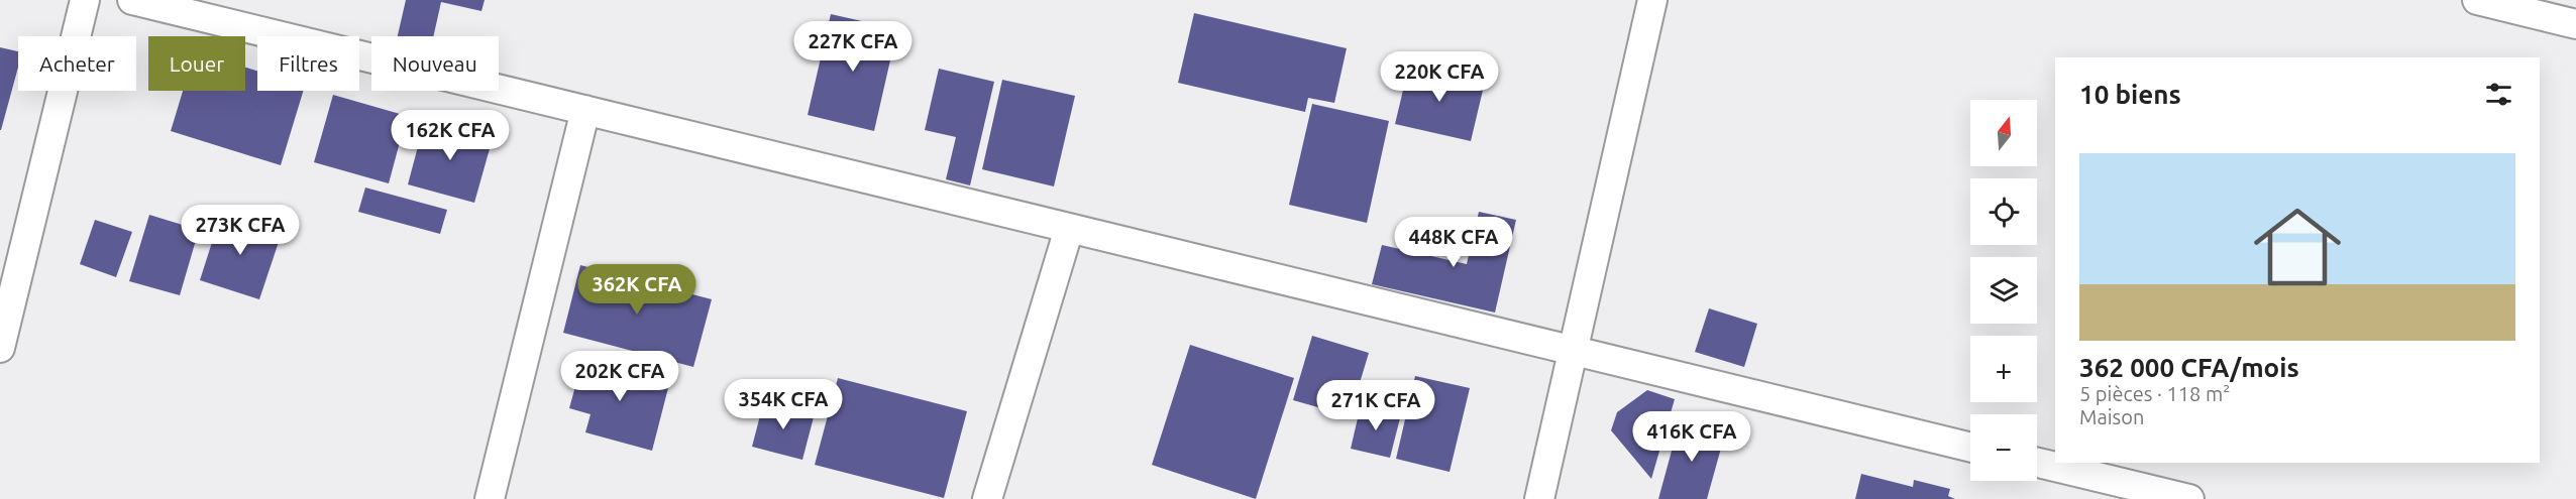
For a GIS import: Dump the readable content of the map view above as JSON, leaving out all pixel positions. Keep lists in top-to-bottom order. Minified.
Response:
{"north":"top","page":{"price":["227K CFA","220K CFA","162K CFA","273K CFA","448K CFA","362K CFA","202K CFA","354K CFA","271K CFA","416K CFA"],"chip":["Acheter","Louer","Filtres","Nouveau"],"heading":"10 biens","map_buttons":["+","−"],"list":[{"name":"362 000 CFA/mois","note":"5 pièces · 118 m² · Maison"}]}}
